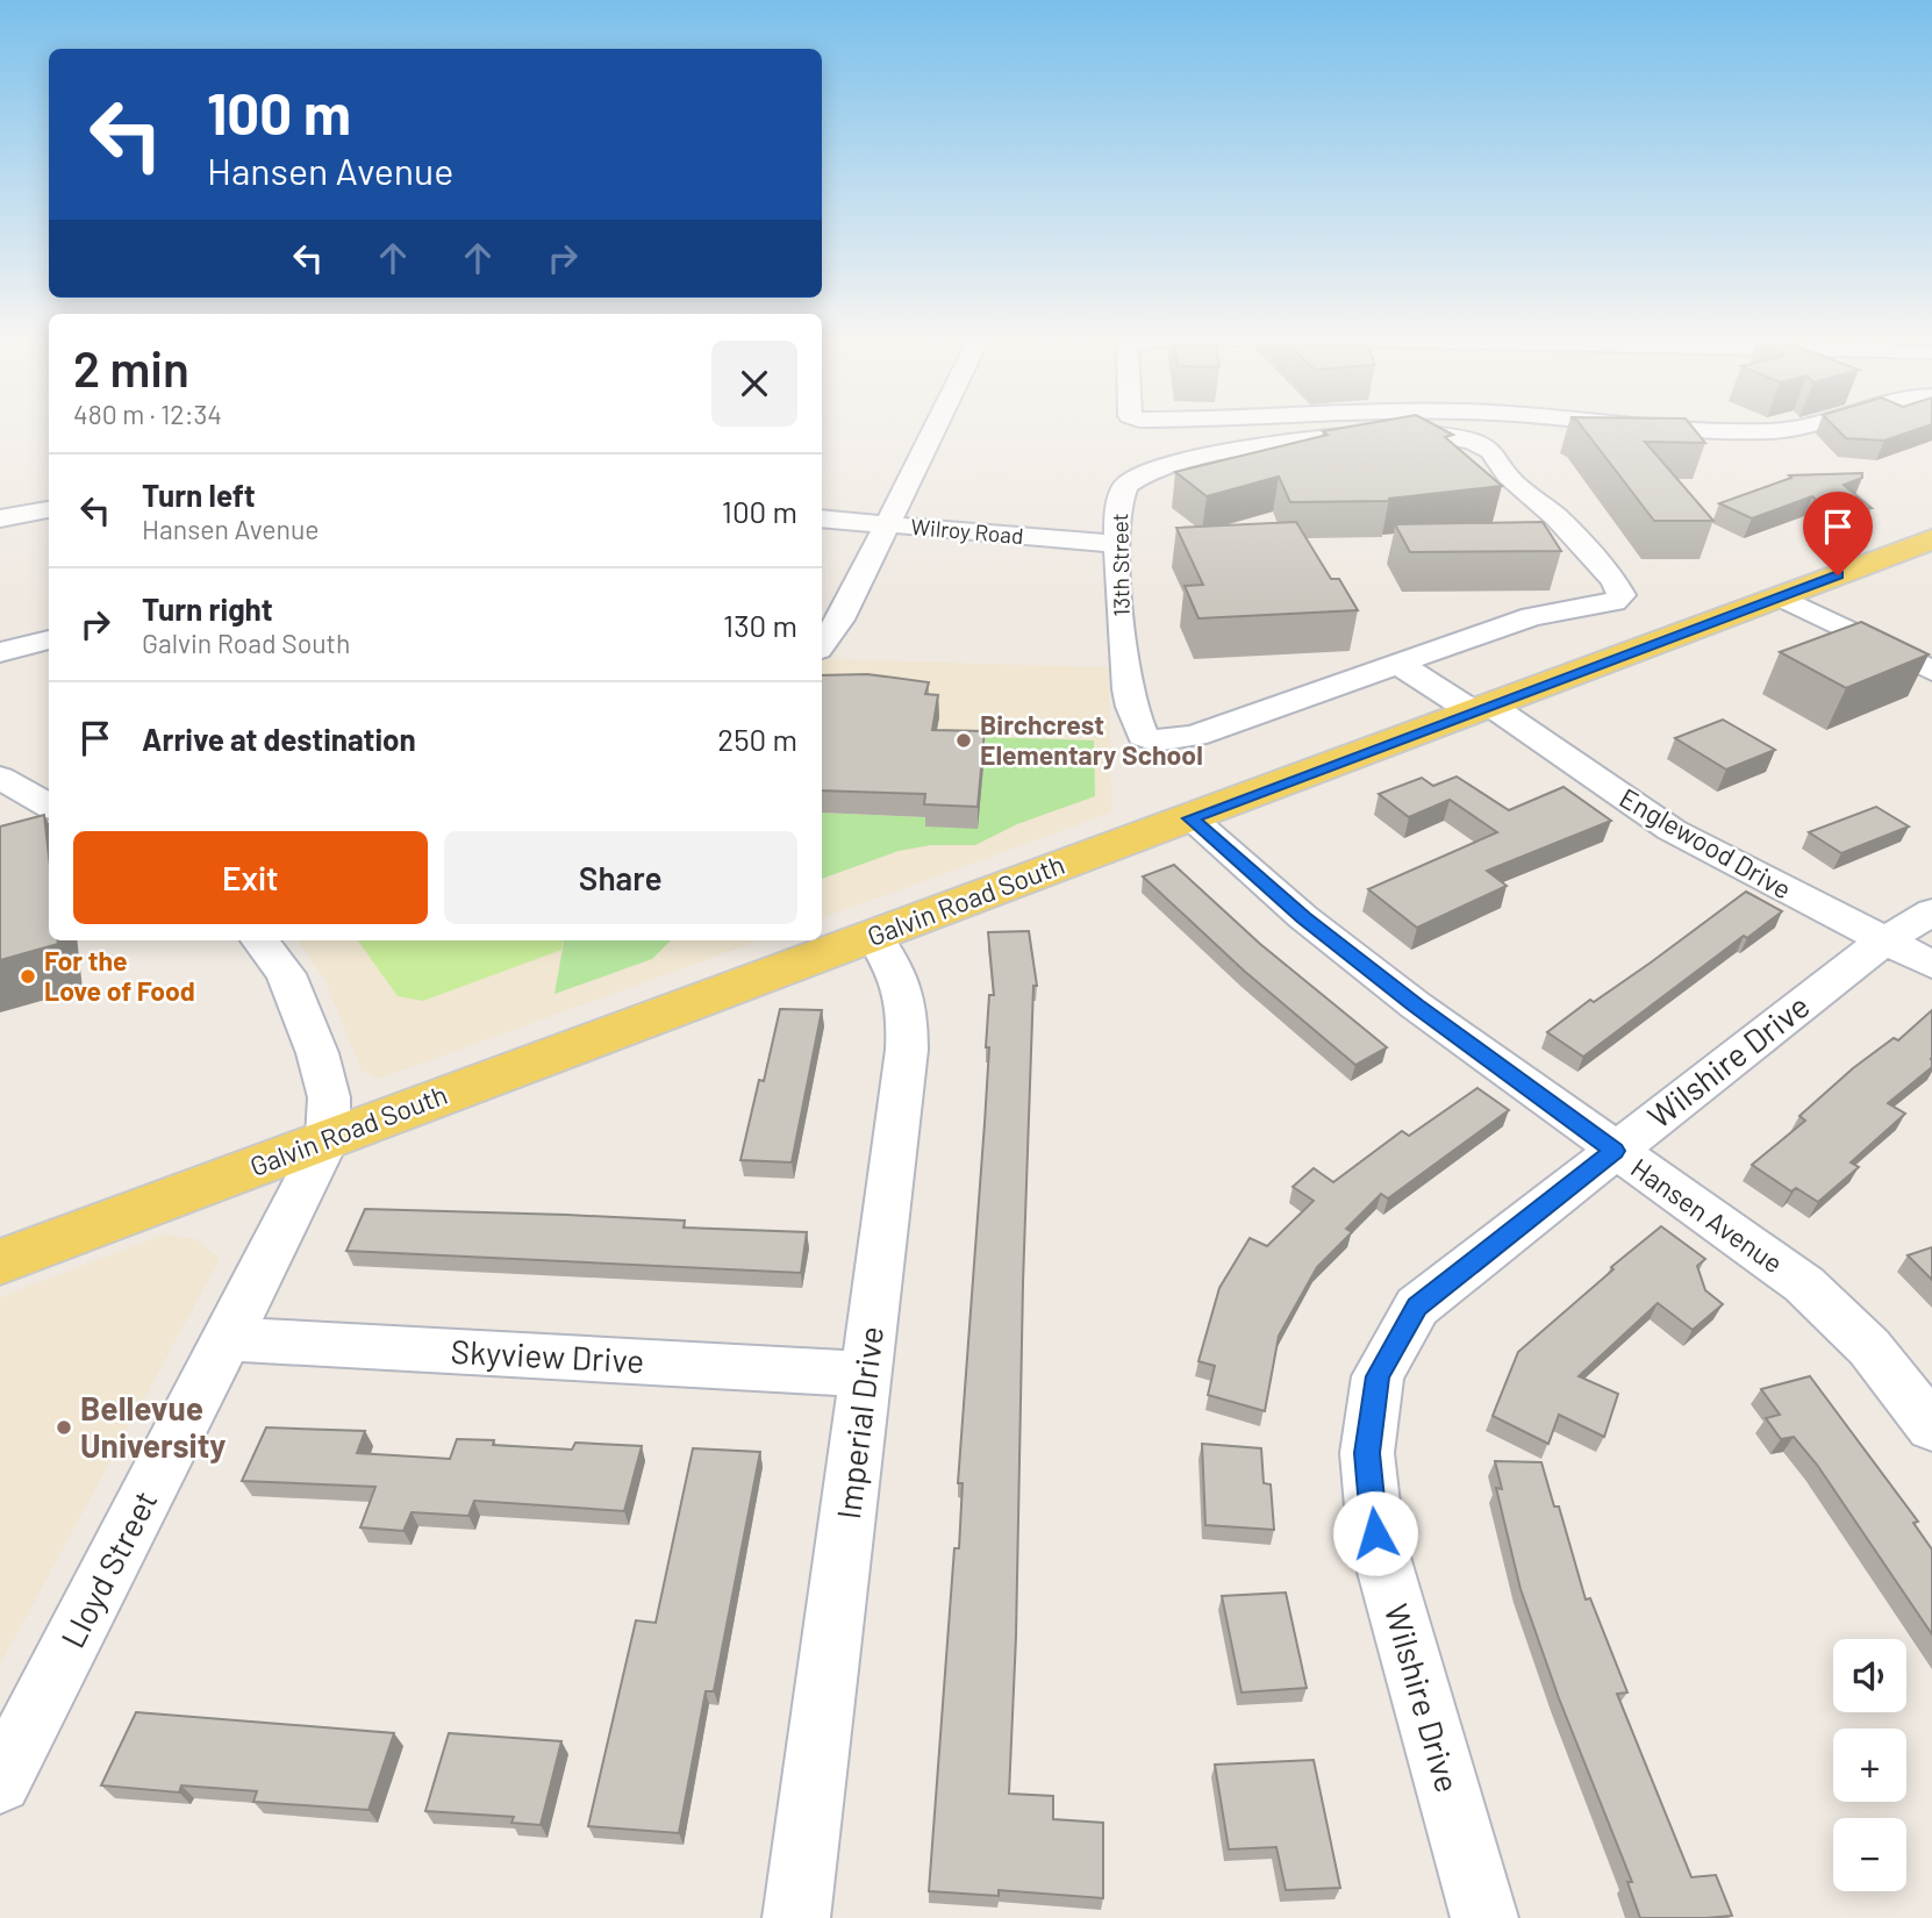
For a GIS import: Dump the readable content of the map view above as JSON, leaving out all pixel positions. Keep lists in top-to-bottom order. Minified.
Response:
{"streets":{"main road":["Galvin Road South"],"street":["Wilroy Road","13th Street","Englewood Drive","Wilshire Drive","Hansen Avenue","Skyview Drive","Imperial Drive","Lloyd Street"]},"crossings":[["Wilroy Road","13th Street"],["13th Street","Englewood Drive"],["Englewood Drive","Galvin Road South"],["Englewood Drive","Wilshire Drive"],["Galvin Road South","Hansen Avenue"],["Galvin Road South","Imperial Drive"],["Galvin Road South","Lloyd Street"],["Wilshire Drive","Hansen Avenue"],["Skyview Drive","Imperial Drive"],["Skyview Drive","Lloyd Street"]],"places":["Birchcrest Elementary School","For the Love of Food","Bellevue University"],"page":{"turn":["100 m","Hansen Avenue"],"heading":["2 min","480 m · 12:34"],"list":[{"name":"Turn left","note":"Hansen Avenue","value":"100 m"},{"name":"Turn right","note":"Galvin Road South","value":"130 m"},{"name":"Arrive at destination","value":"250 m"}],"buttons":["Exit","Share"],"map_buttons":["+","−"]}}
